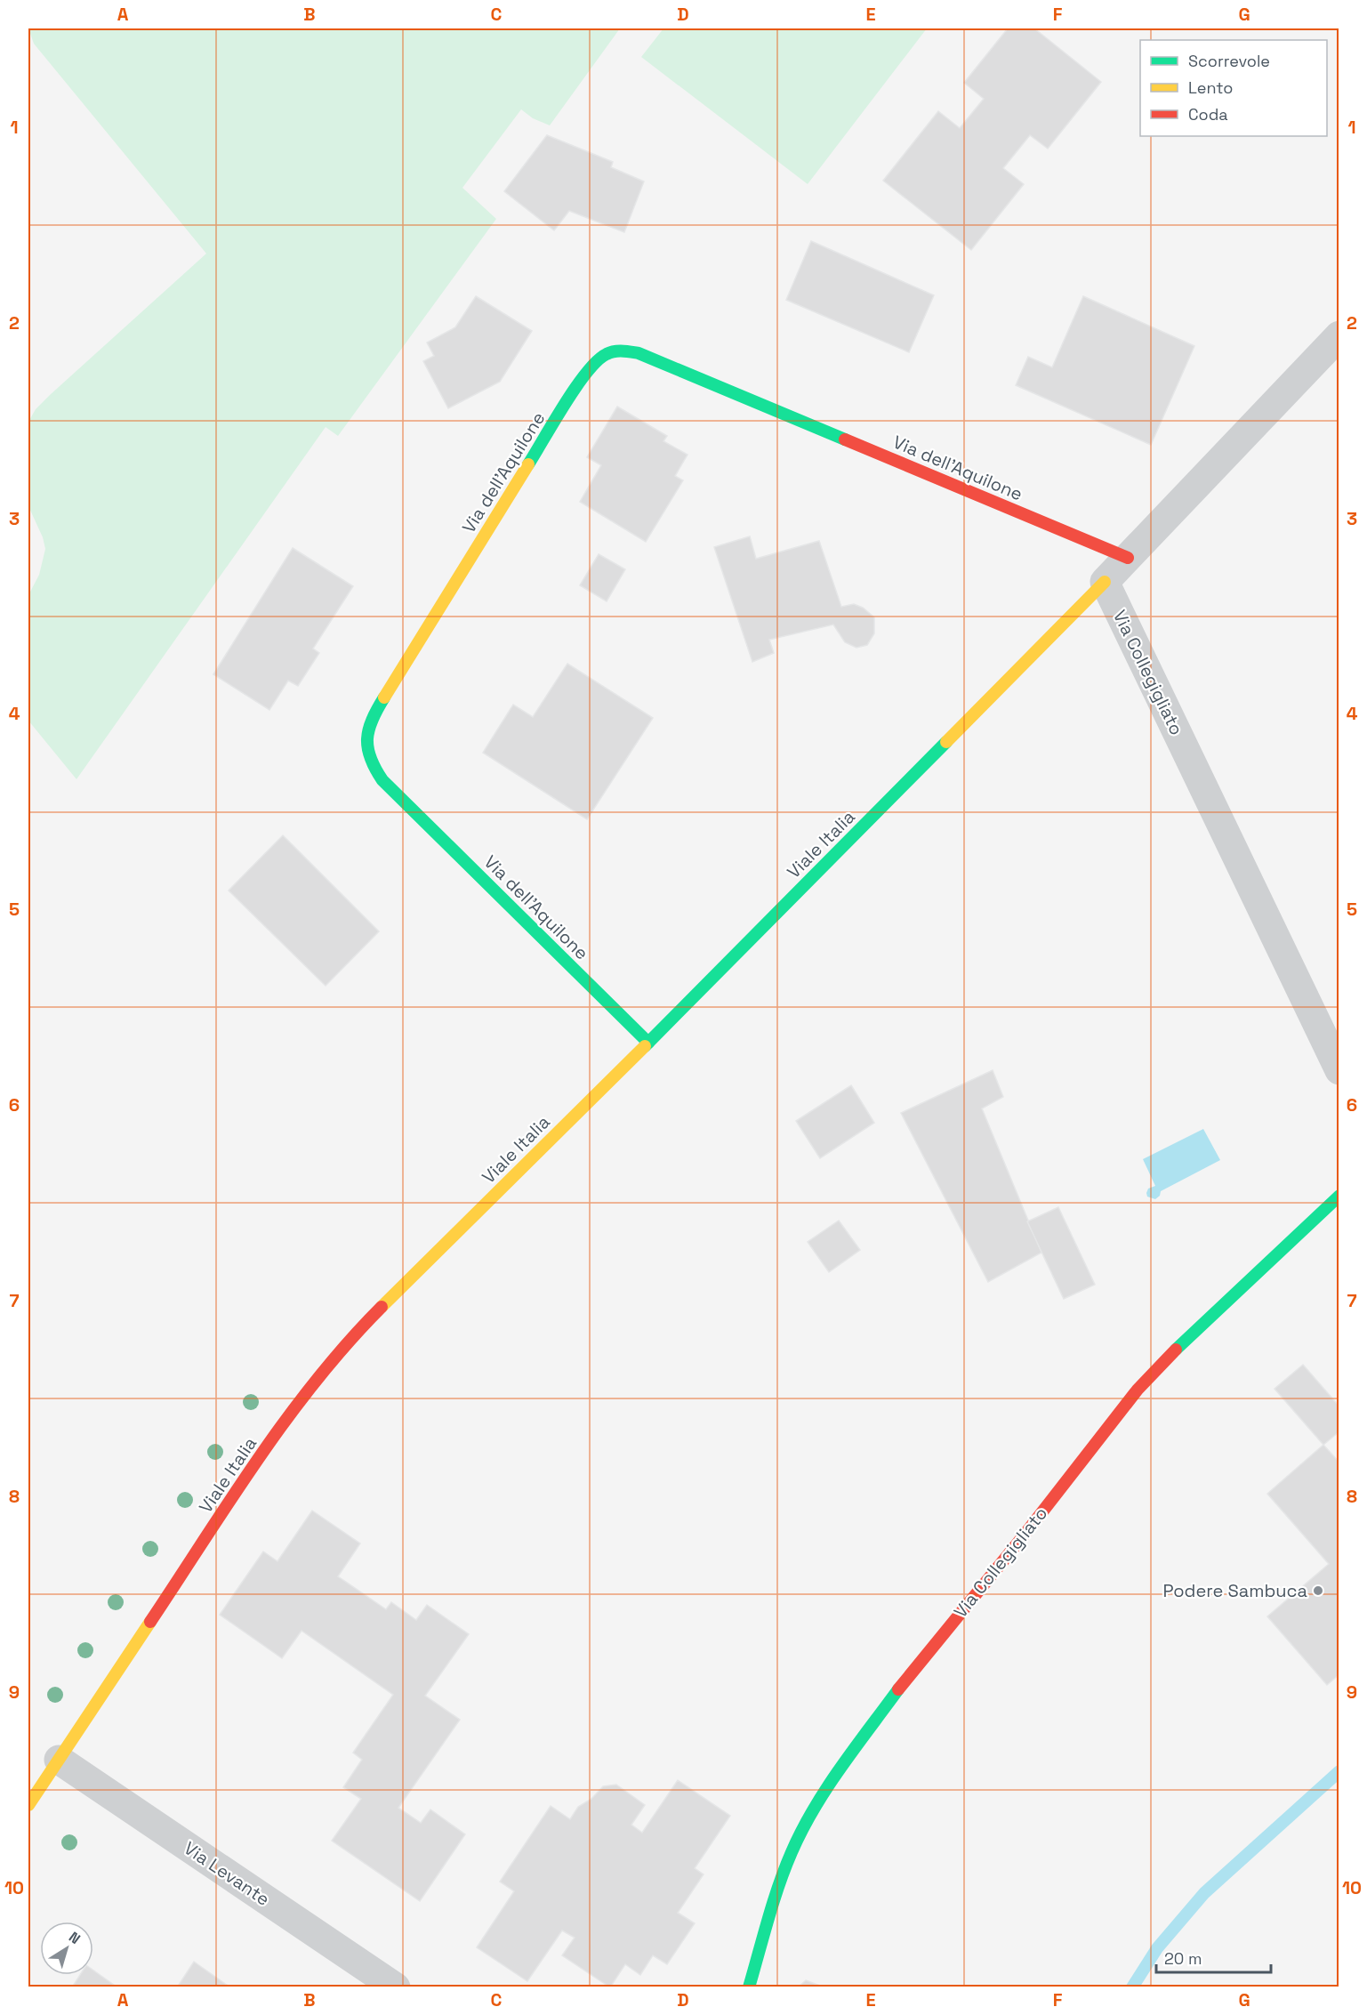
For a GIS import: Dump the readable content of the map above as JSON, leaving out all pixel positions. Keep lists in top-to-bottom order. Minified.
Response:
{"streets":{"street":["Via dell'Aquilone","Via Collegigliato","Viale Italia","Via Levante"]},"crossings":[["Via dell'Aquilone","Viale Italia"],["Via Collegigliato","Viale Italia"],["Viale Italia","Via Levante"]],"places":["Podere Sambuca"],"legend":["Scorrevole","Lento","Coda"],"scale_bar":"20 m","north":"top right","grid":{"columns":["A","B","C","D","E","F","G"],"rows":["1","2","3","4","5","6","7","8","9","10"]}}
